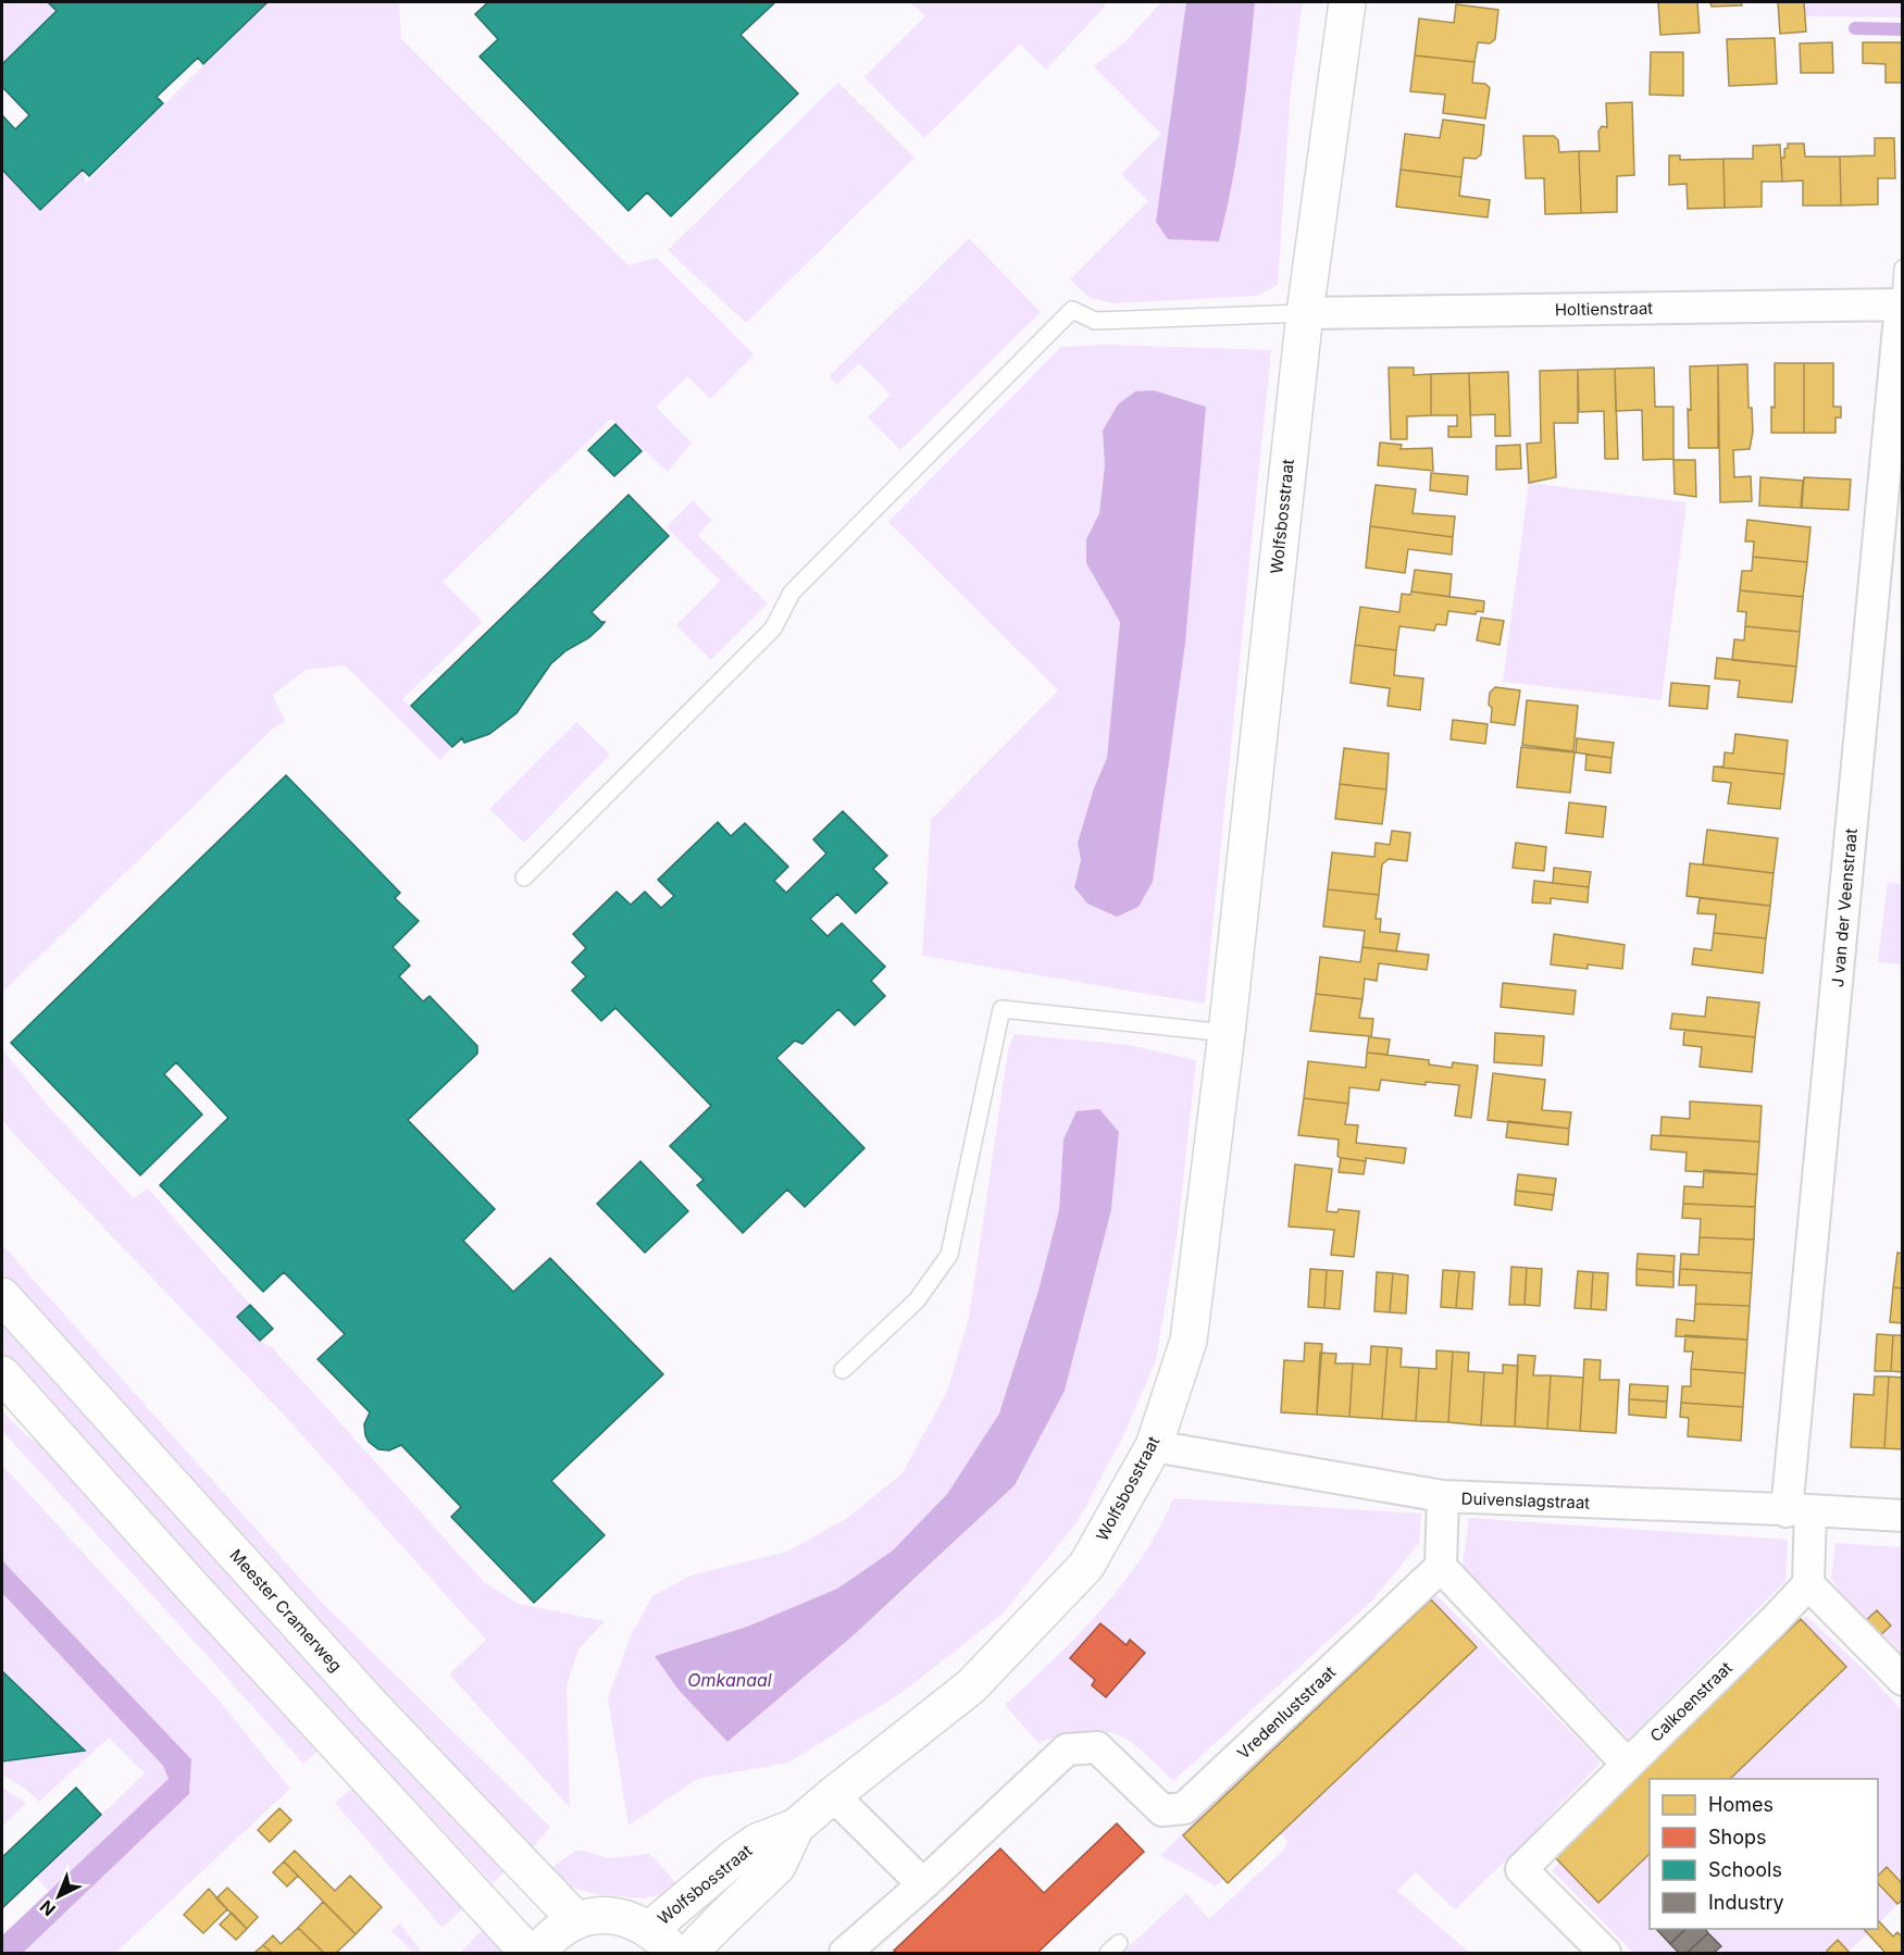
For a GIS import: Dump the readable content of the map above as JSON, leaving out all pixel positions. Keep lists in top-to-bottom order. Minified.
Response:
{"streets":{"street":["Holtienstraat","Wolfsbosstraat","J van der Veenstraat","Duivenslagstraat","Meester Cramerweg","Calkoenstraat","Vredenluststraat"]},"crossings":[["Holtienstraat","Wolfsbosstraat"],["Holtienstraat","J van der Veenstraat"],["Wolfsbosstraat","Duivenslagstraat"],["J van der Veenstraat","Duivenslagstraat"]],"water":["Omkanaal"],"legend":["Homes","Shops","Schools","Industry"],"north":"bottom left"}
